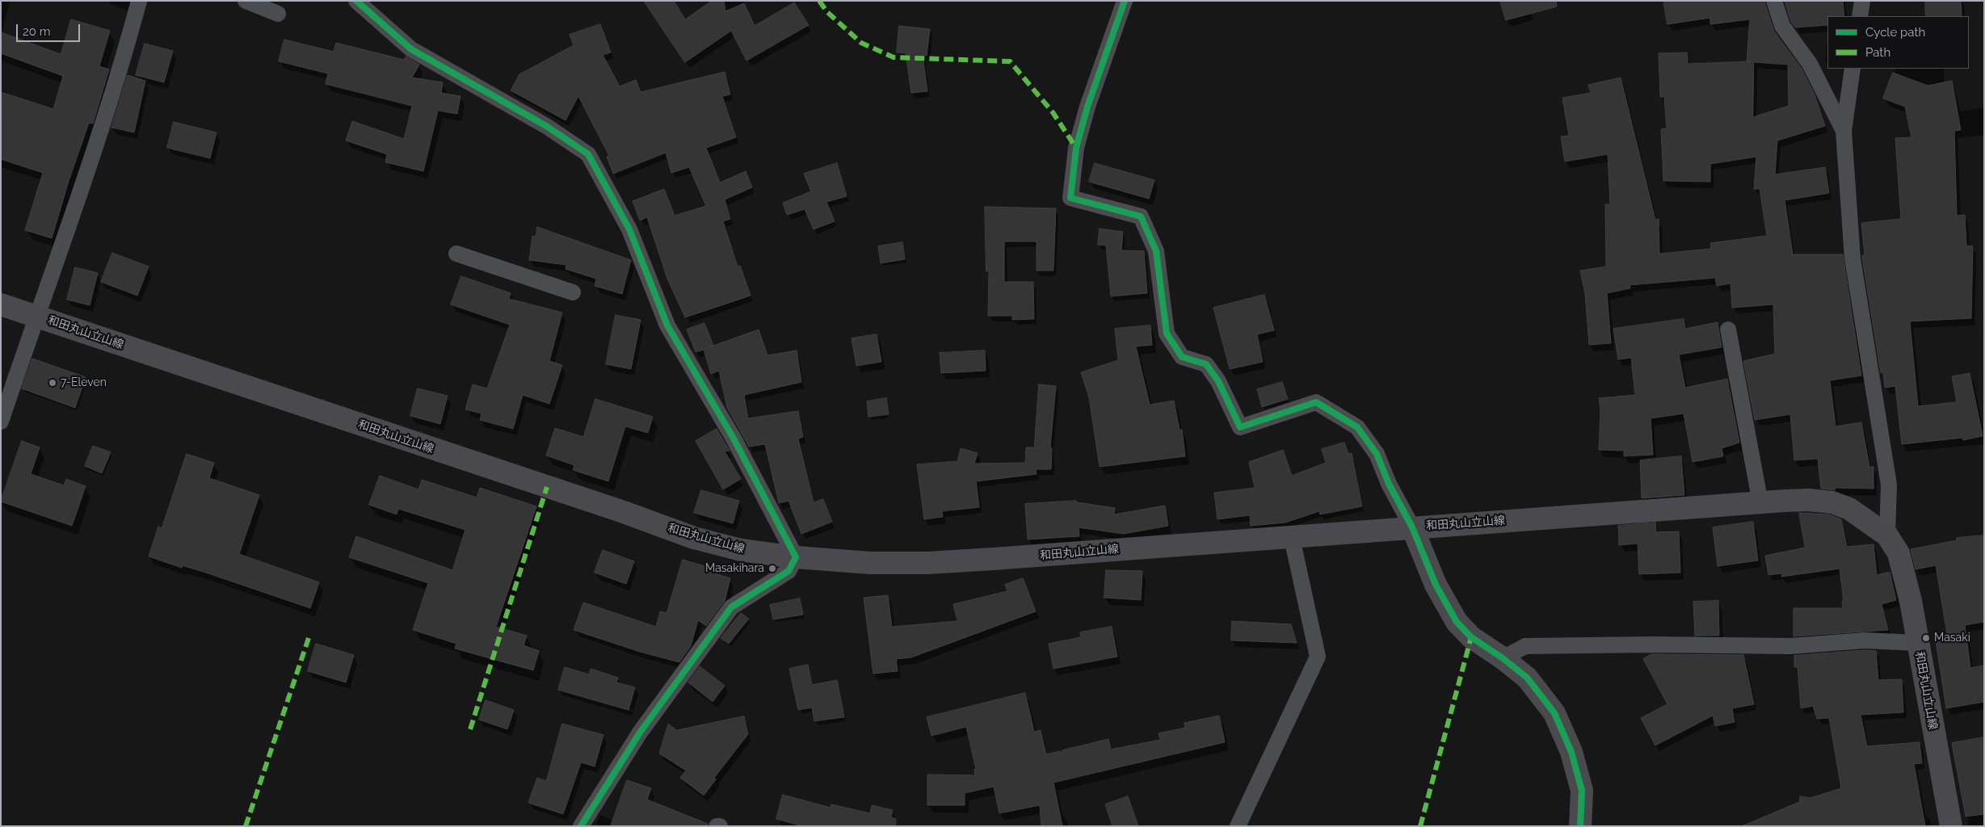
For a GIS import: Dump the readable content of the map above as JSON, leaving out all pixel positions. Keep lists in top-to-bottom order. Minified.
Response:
{"streets":{"main road":["和田丸山立山線"]},"places":["7-Eleven","Masakihara","Masaki"],"legend":["Cycle path","Path"],"scale_bar":"20 m"}
